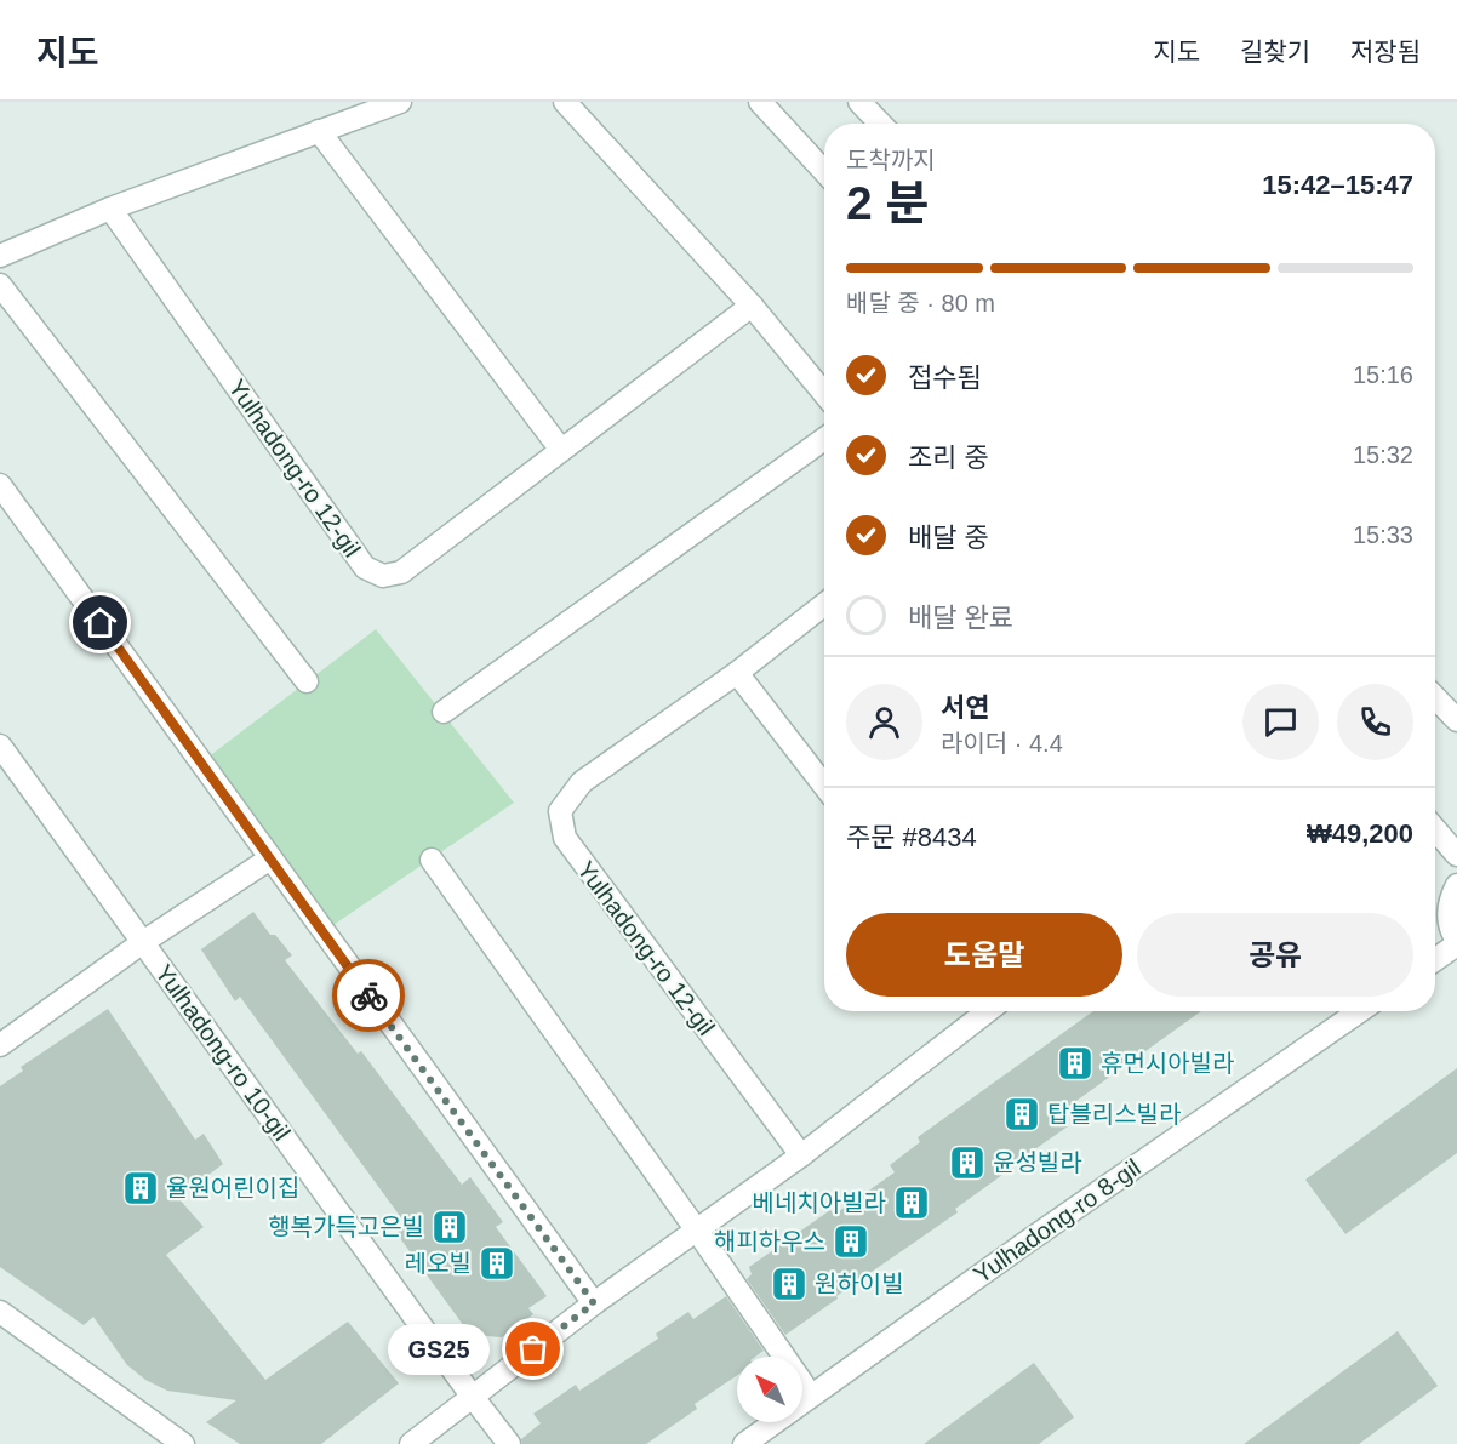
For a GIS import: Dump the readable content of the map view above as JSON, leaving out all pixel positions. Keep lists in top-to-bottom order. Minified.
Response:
{"streets":{"street":["Yulhadong-ro 12-gil","Yulhadong-ro 10-gil","Yulhadong-ro 8-gil"]},"places":{"building":["휴먼시아빌라","탑블리스빌라","윤성빌라","율원어린이집","베네치아빌라","행복가득고은빌","해피하우스","레오빌","원하이빌"],"other":["GS25"]},"north":"top left","page":{"header":"지도","nav":["지도","길찾기","저장됨"],"heading":["2 분","도착까지","15:42–15:47"],"panel":["서연","라이더 · 4.4","주문 #8434","₩49,200"],"bar":"배달 중 · 80 m","list":[["접수됨","15:16"],["조리 중","15:32"],["배달 중","15:33"],"배달 완료"],"buttons":["도움말","공유"],"bubble":"GS25"}}
